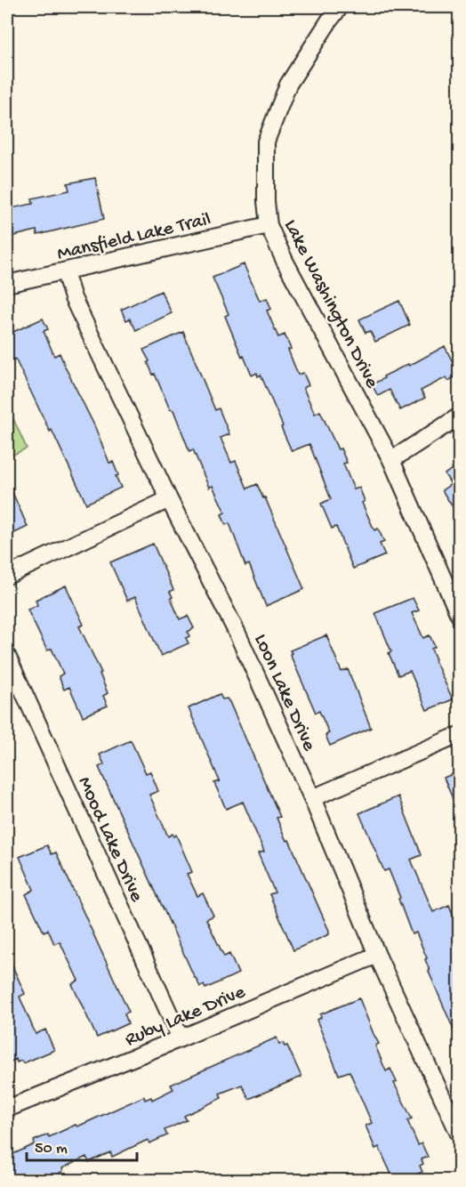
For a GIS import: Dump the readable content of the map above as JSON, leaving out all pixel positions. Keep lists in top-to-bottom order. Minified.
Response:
{"streets":{"street":["Mansfield Lake Trail","Lake Washington Drive","Loon Lake Drive","Mood Lake Drive","Ruby Lake Drive"]},"crossings":[["Mansfield Lake Trail","Lake Washington Drive"],["Mansfield Lake Trail","Loon Lake Drive"],["Loon Lake Drive","Ruby Lake Drive"],["Mood Lake Drive","Ruby Lake Drive"]],"scale_bar":"50 m"}
